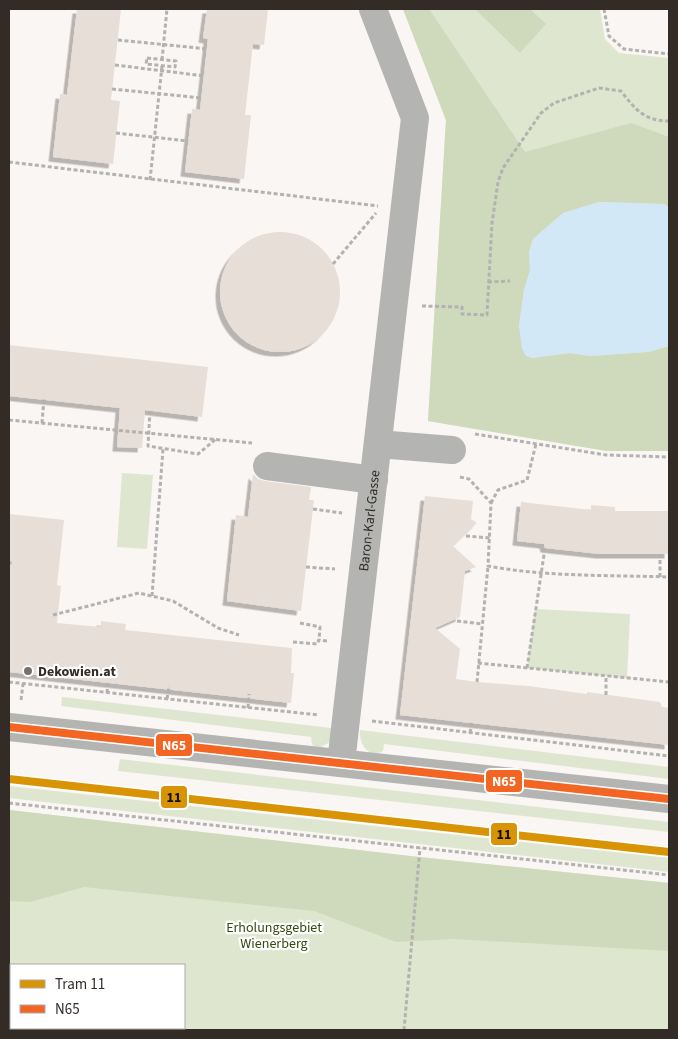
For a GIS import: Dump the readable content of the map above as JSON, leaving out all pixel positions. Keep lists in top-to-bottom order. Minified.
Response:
{"streets":{"street":["Baron-Karl-Gasse"]},"parks":["Erholungsgebiet Wienerberg"],"places":["Dekowien.at"],"lines":["transit line N65","tram line 11"],"legend":["Tram 11","N65"]}
